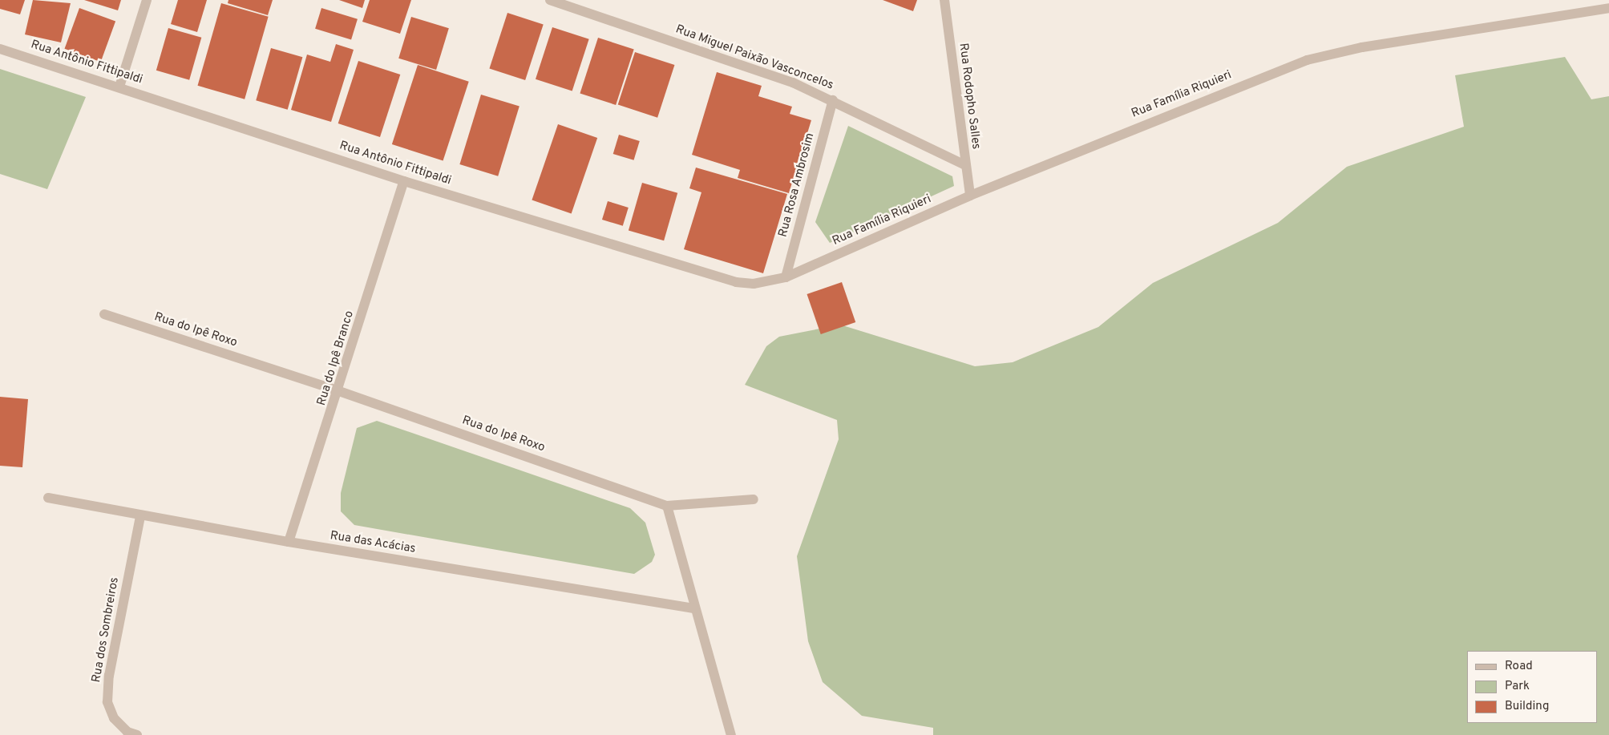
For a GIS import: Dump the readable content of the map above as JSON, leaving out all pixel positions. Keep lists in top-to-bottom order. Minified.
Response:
{"streets":{"street":["Rua Miguel Paixão Vasconcelos","Rua Antônio Fittipaldi","Rua Família Riquieri","Rua Rodopho Salles","Rua Rosa Ambrosim","Rua do Ipê Roxo","Rua do Ipê Branco","Rua das Acácias","Rua dos Sombreiros"]},"crossings":[["Rua Miguel Paixão Vasconcelos","Rua Rodopho Salles"],["Rua Miguel Paixão Vasconcelos","Rua Rosa Ambrosim"],["Rua Antônio Fittipaldi","Rua Família Riquieri"],["Rua Antônio Fittipaldi","Rua Rosa Ambrosim"],["Rua Antônio Fittipaldi","Rua do Ipê Branco"],["Rua Família Riquieri","Rua Rodopho Salles"],["Rua Família Riquieri","Rua Rosa Ambrosim"],["Rua do Ipê Roxo","Rua do Ipê Branco"],["Rua do Ipê Branco","Rua das Acácias"],["Rua das Acácias","Rua dos Sombreiros"]],"legend":["Road","Park","Building"]}
